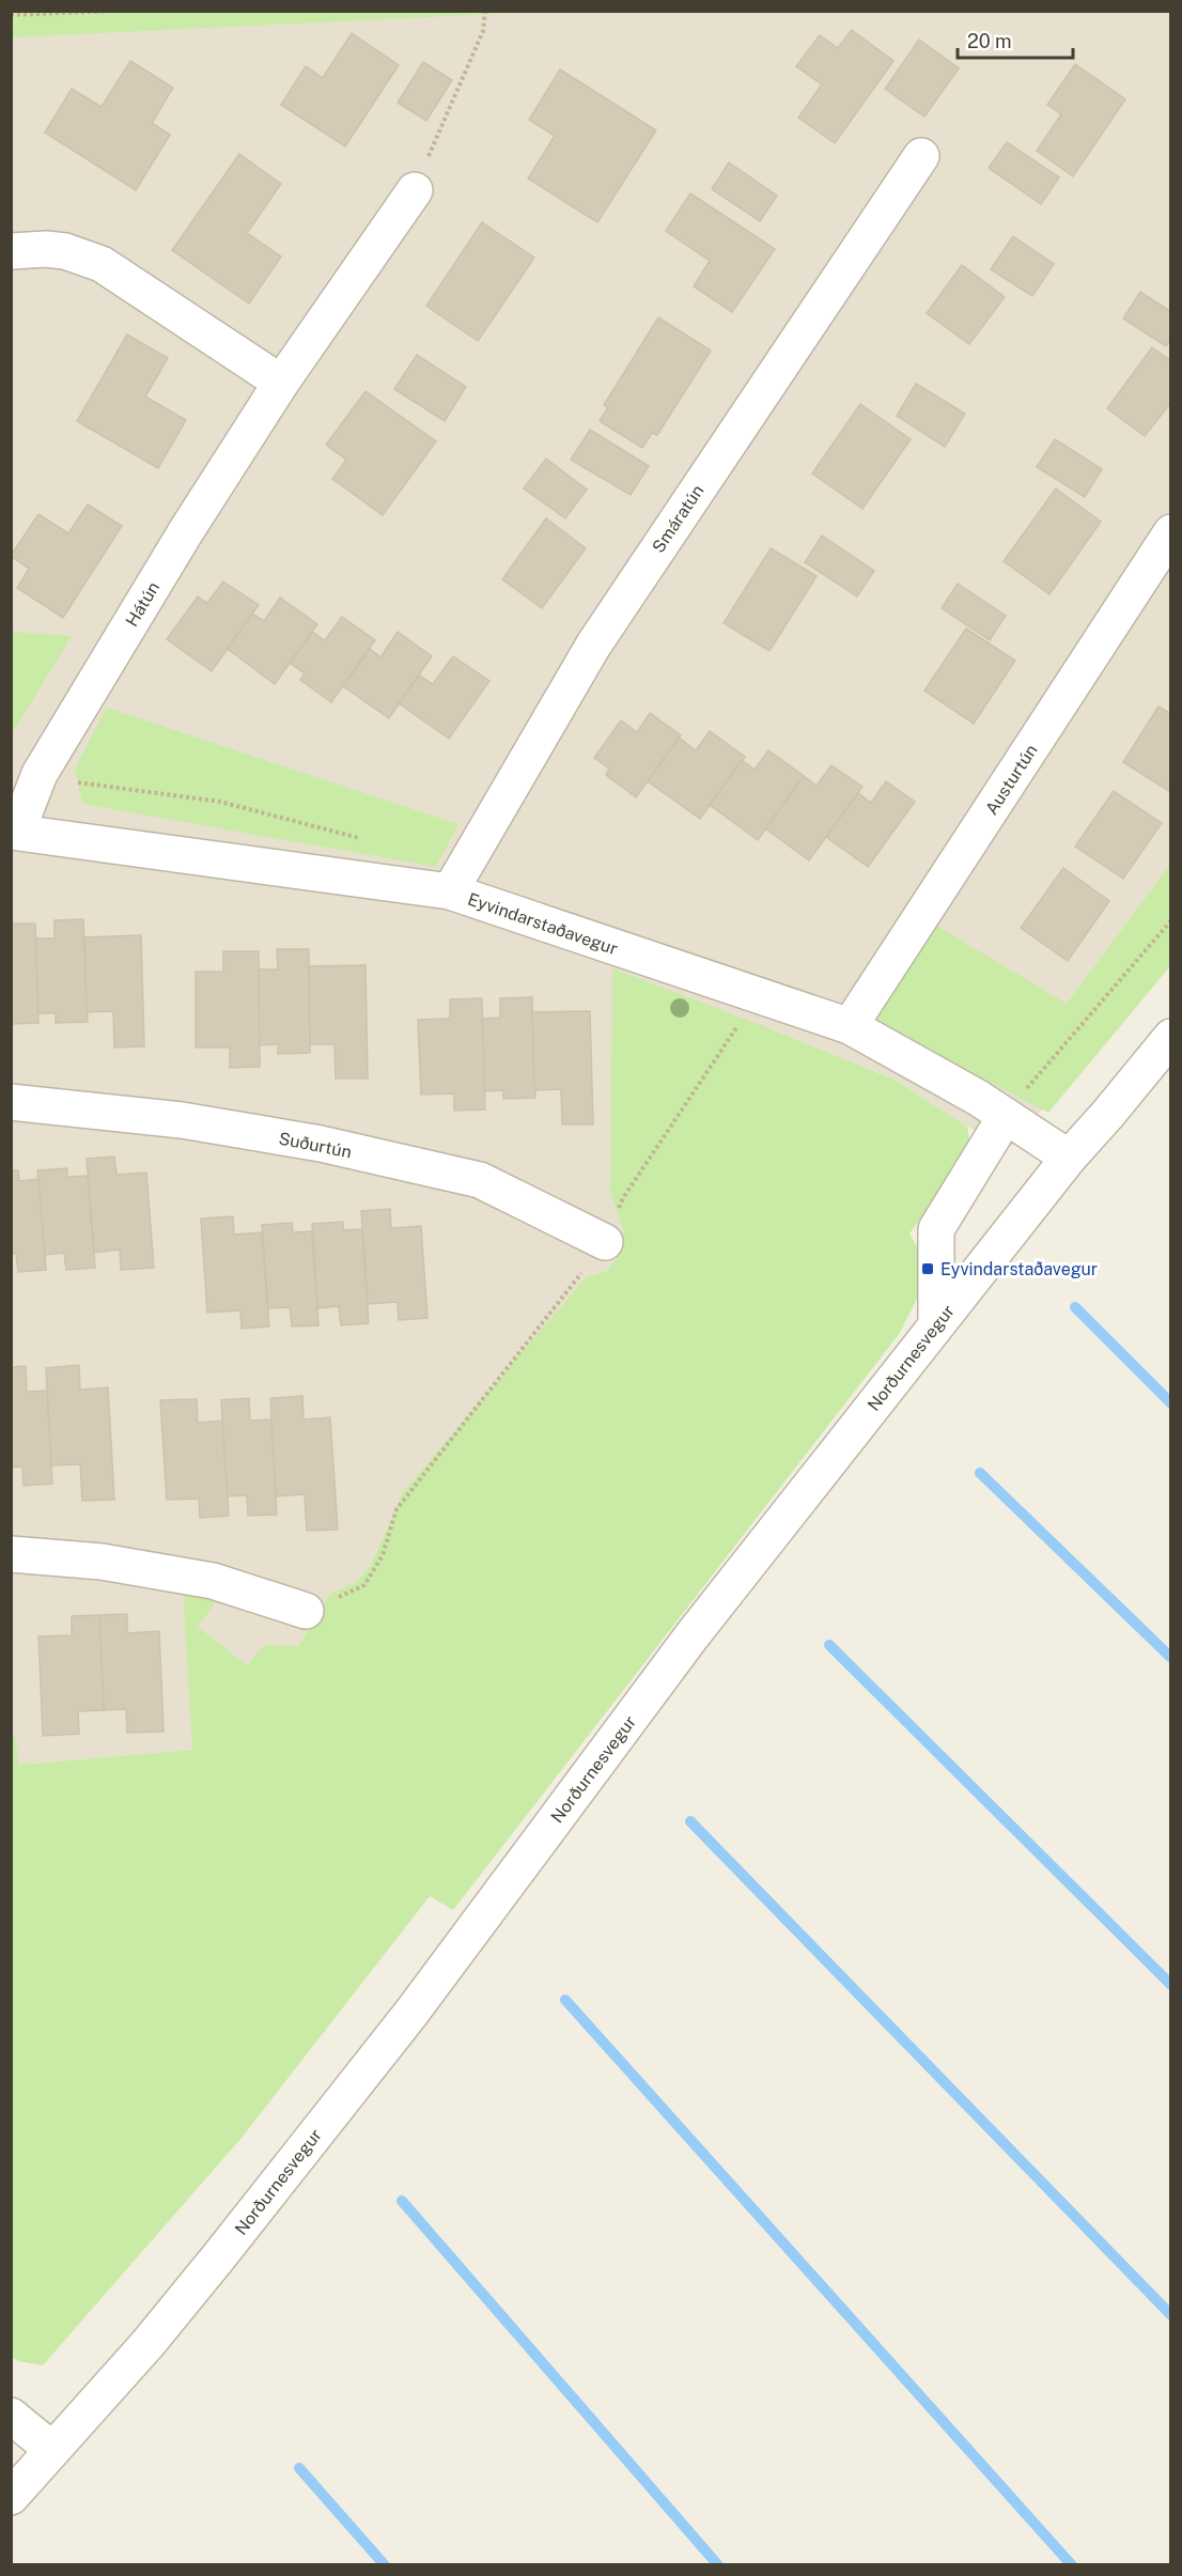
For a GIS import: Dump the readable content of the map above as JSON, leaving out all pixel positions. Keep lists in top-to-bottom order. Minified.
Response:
{"streets":{"street":["Smáratún","Hátún","Austurtún","Eyvindarstaðavegur","Suðurtún","Norðurnesvegur"]},"crossings":[["Smáratún","Eyvindarstaðavegur"],["Hátún","Eyvindarstaðavegur"],["Austurtún","Eyvindarstaðavegur"],["Eyvindarstaðavegur","Norðurnesvegur"]],"places":{"transit":["Eyvindarstaðavegur"]},"scale_bar":"20 m"}
